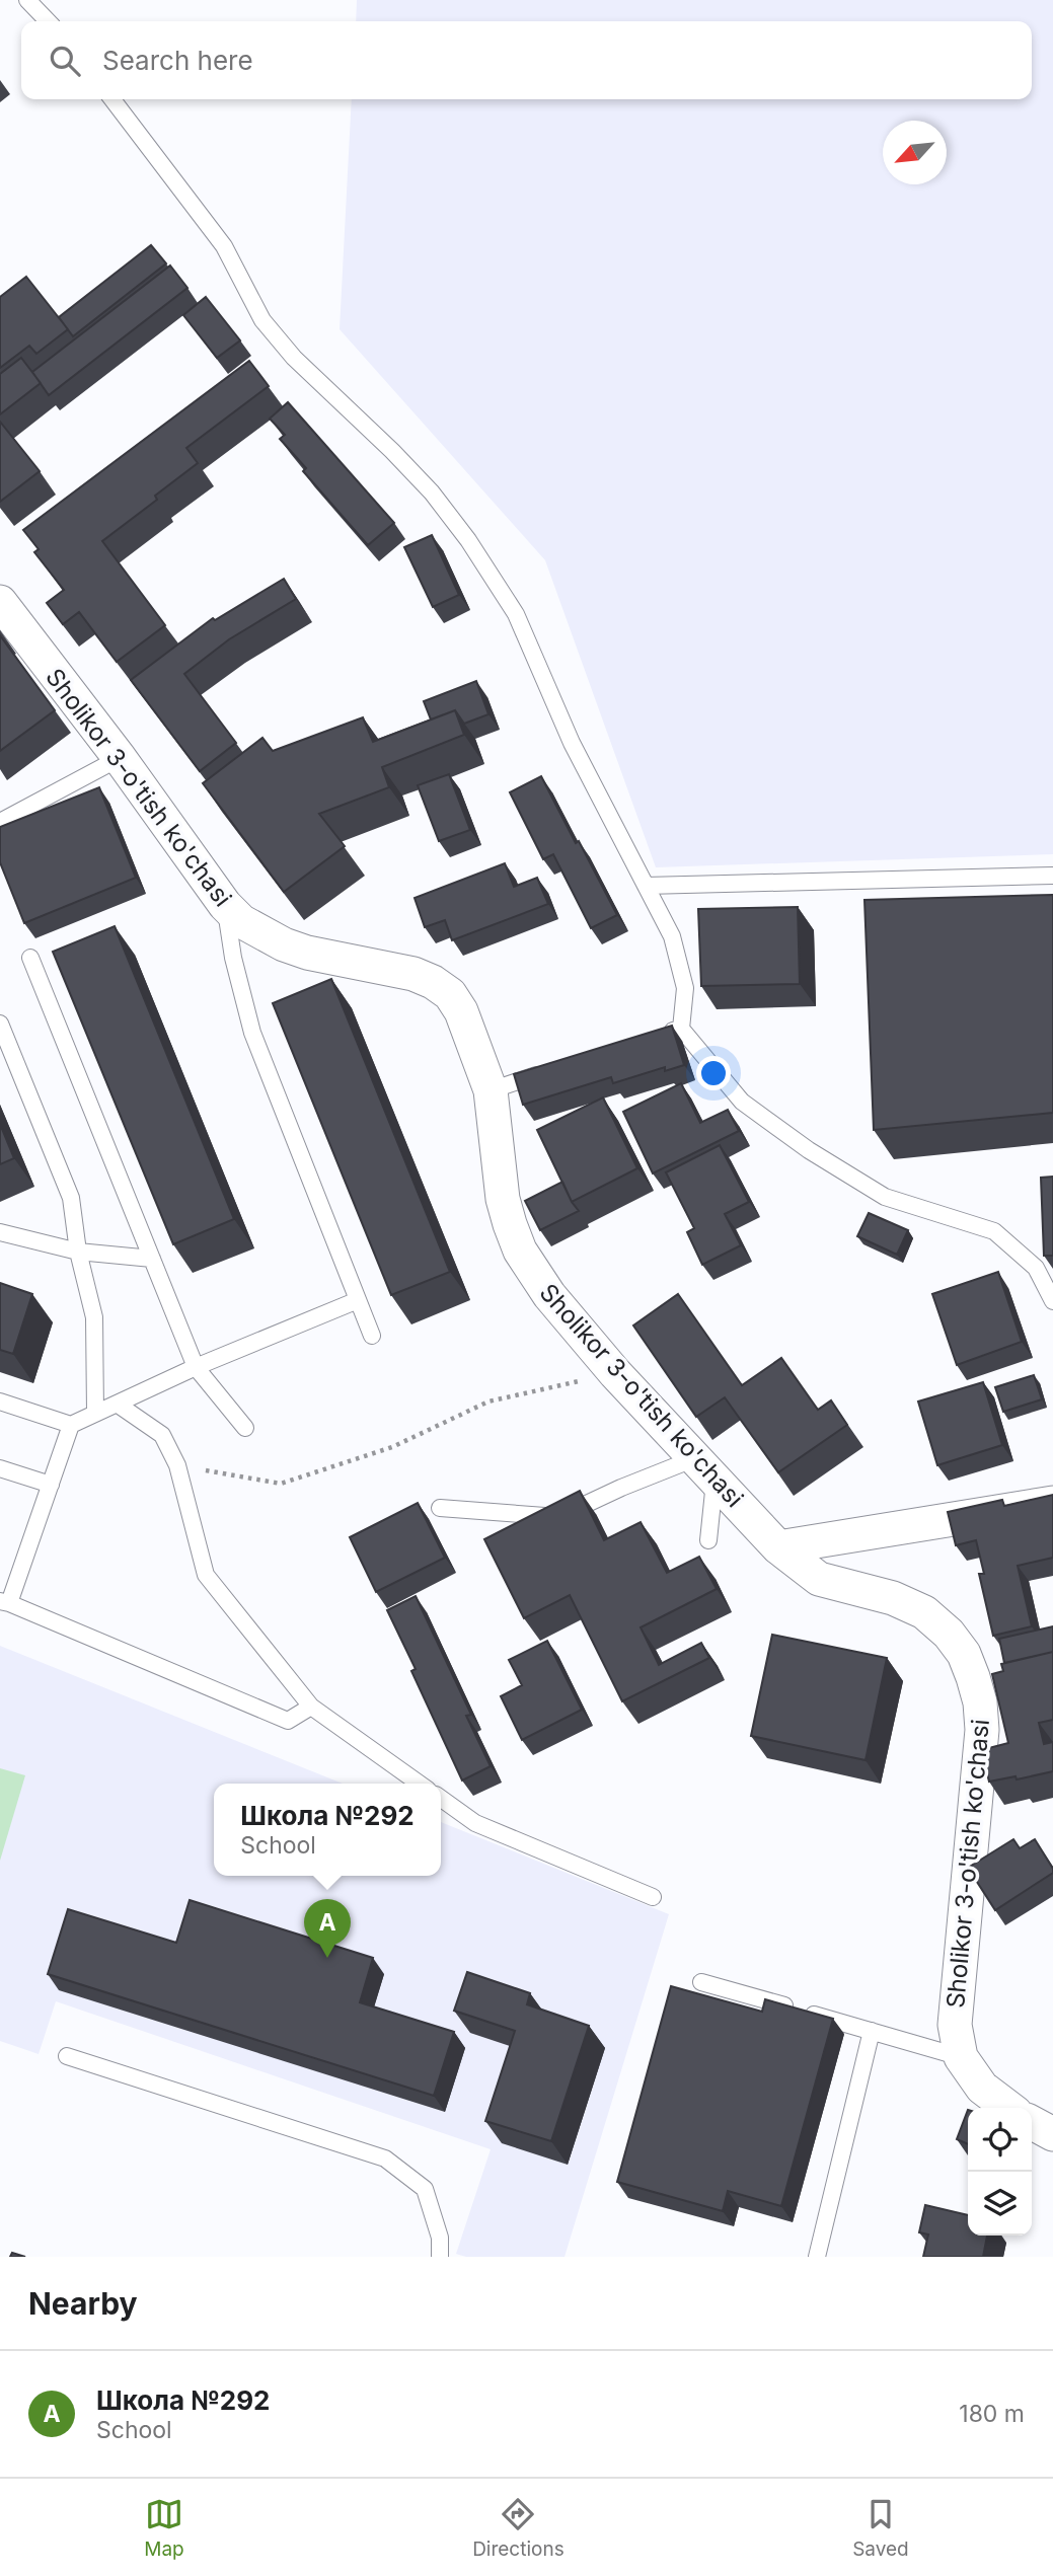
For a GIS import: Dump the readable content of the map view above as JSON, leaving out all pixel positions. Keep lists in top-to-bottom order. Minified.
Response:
{"streets":{"street":["Sholikor 3-o'tish ko'chasi"]},"north":"bottom left","page":{"search":"Search here","popup":["Школа №292","School"],"pins":"A","heading":"Nearby","list":[{"mark":"A","name":"Школа №292","note":"School","value":"180 m"}],"nav":["Map","Directions","Saved"]}}
